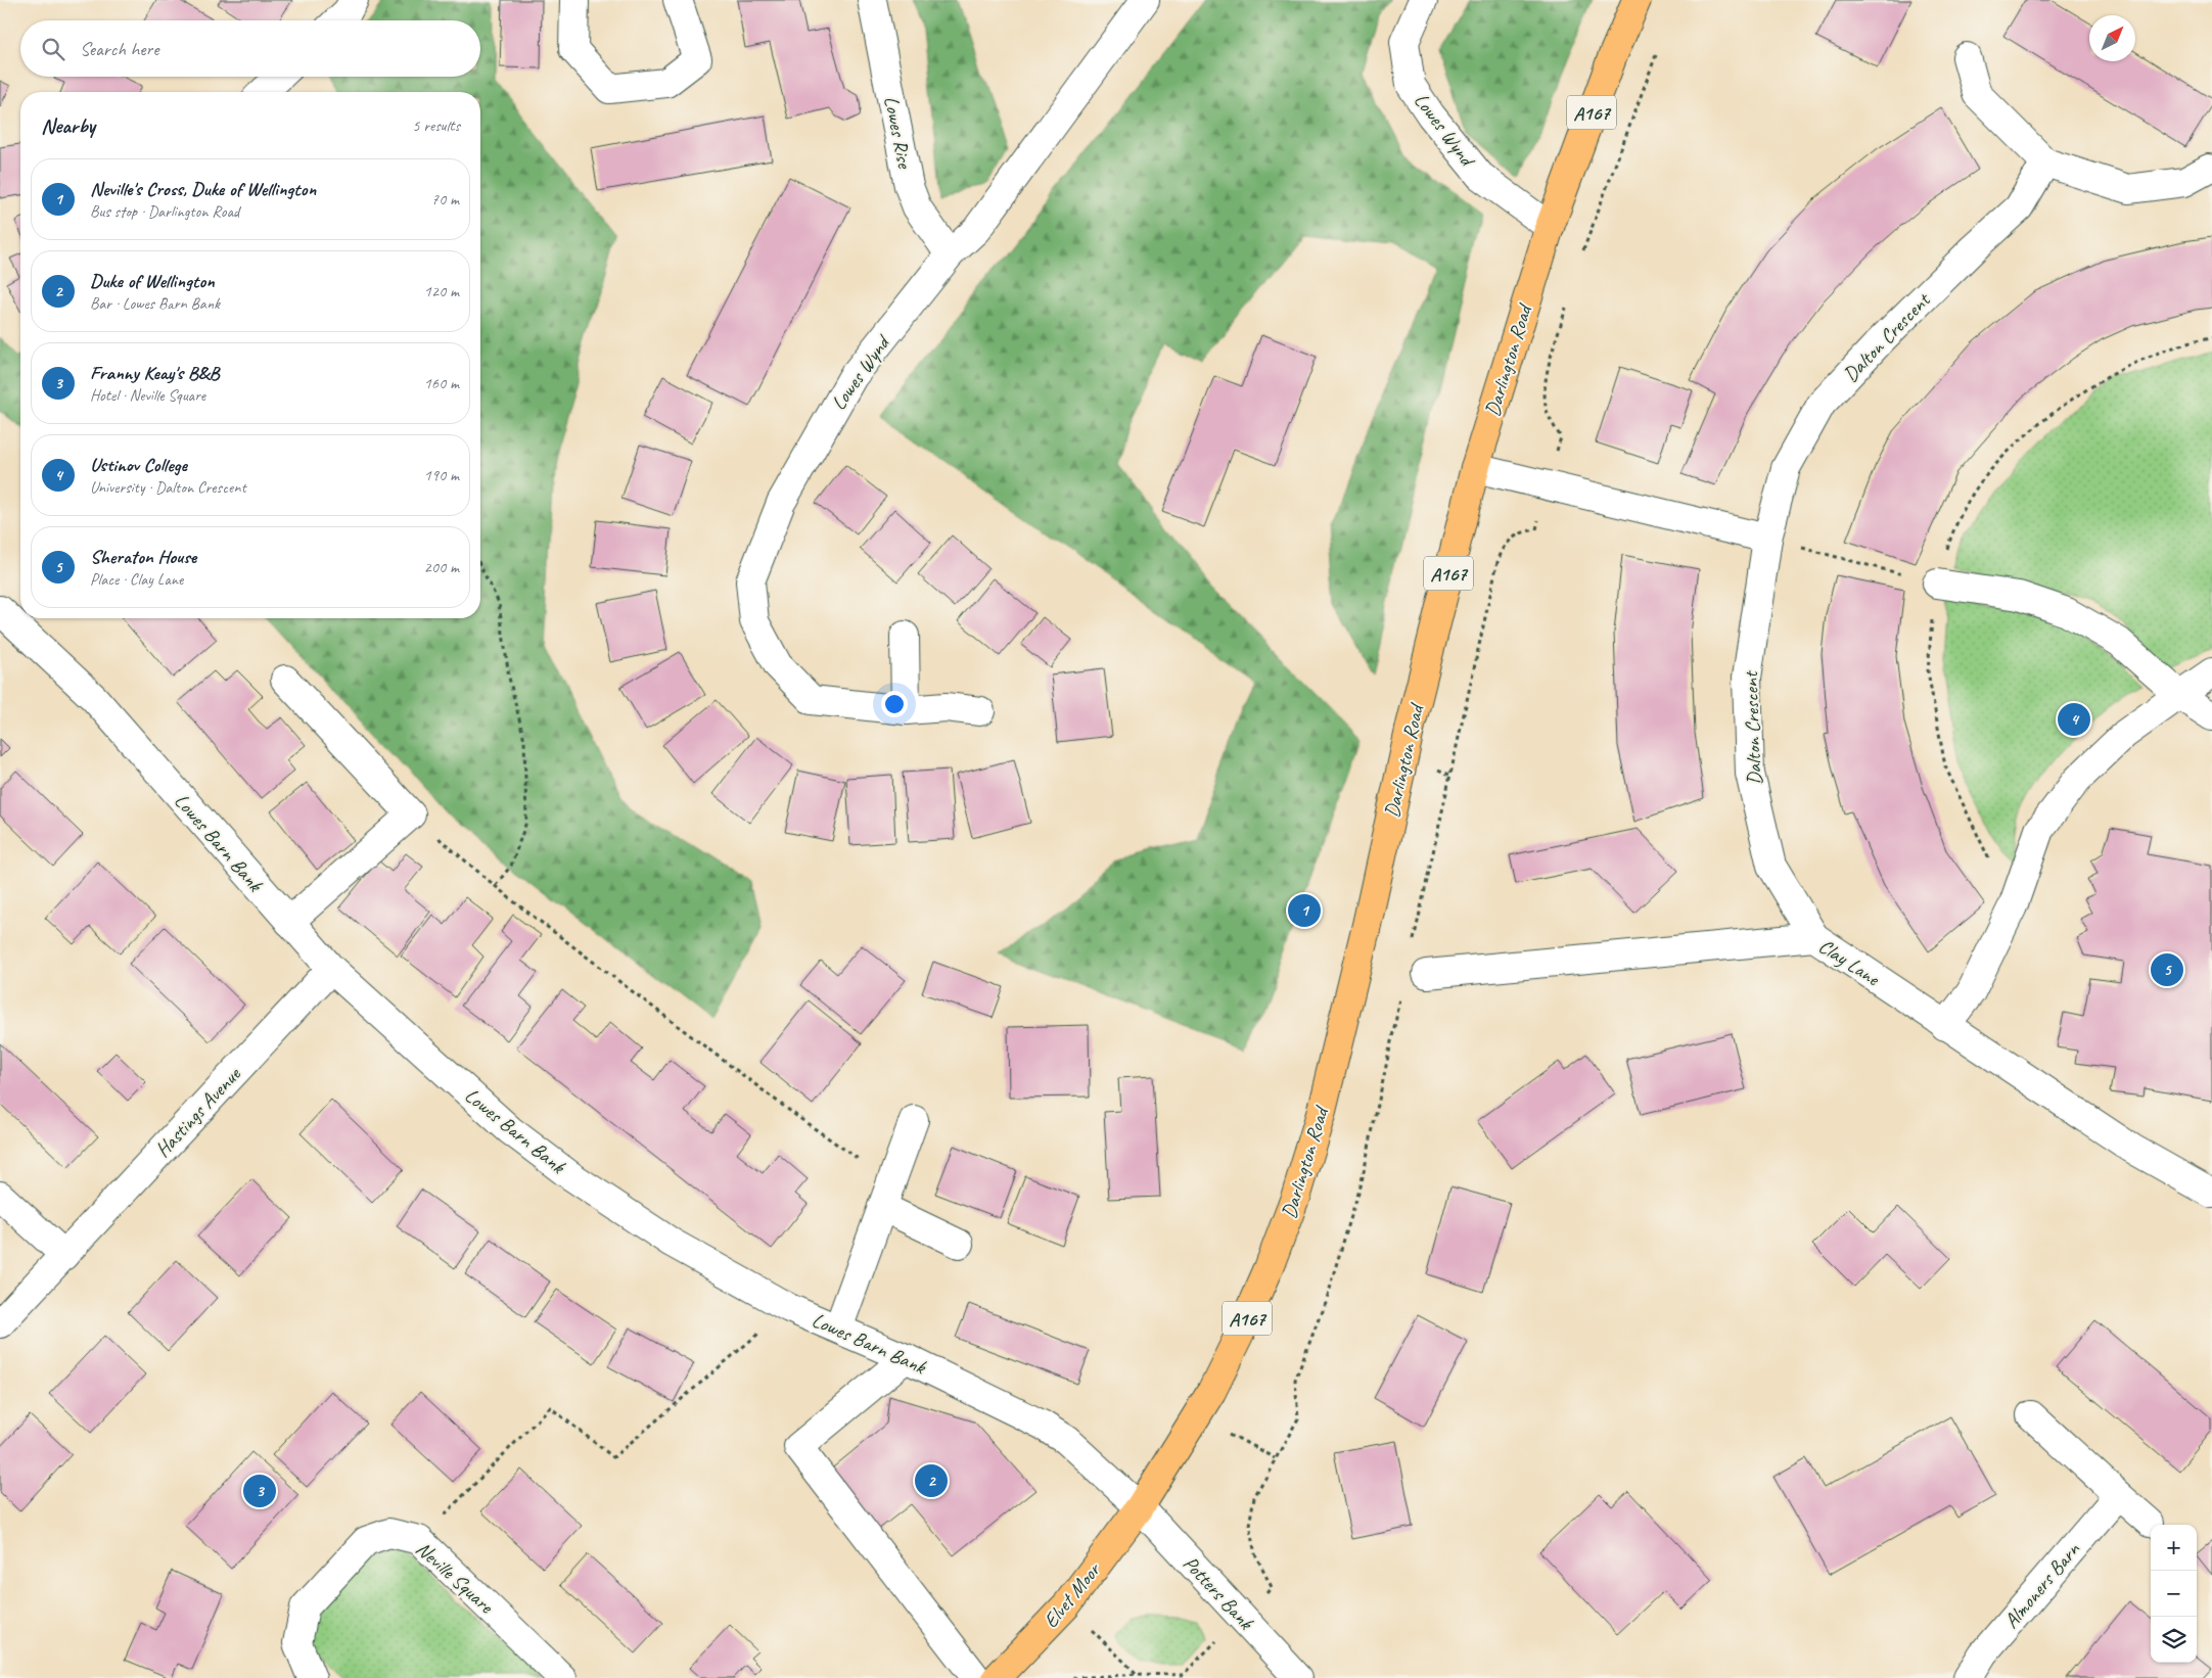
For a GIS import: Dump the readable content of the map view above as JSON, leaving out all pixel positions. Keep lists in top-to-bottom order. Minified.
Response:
{"streets":{"highway":["A167","Darlington Road","Elvet Moor"],"street":["Lowes Wynd","Lowes Rise","Dalton Crescent","Lowes Barn Bank","Clay Lane","Hastings Avenue","Neville Square","Almoners Barn","Potters Bank"]},"crossings":[["Lowes Wynd","Lowes Rise"],["Lowes Wynd","Darlington Road"],["Dalton Crescent","Clay Lane"],["Darlington Road","Lowes Barn Bank"],["Darlington Road","Potters Bank"],["Darlington Road","Elvet Moor"],["Lowes Barn Bank","Hastings Avenue"],["Lowes Barn Bank","Potters Bank"],["Lowes Barn Bank","Elvet Moor"],["Potters Bank","Elvet Moor"]],"north":"top right","page":{"search":"Search here","heading":["Nearby","5 results"],"list":[{"mark":"1","name":"Neville's Cross, Duke of Wellington","note":"Bus stop · Darlington Road","value":"70 m"},{"mark":"2","name":"Duke of Wellington","note":"Bar · Lowes Barn Bank","value":"120 m"},{"mark":"3","name":"Franny Keay's B&B","note":"Hotel · Neville Square","value":"160 m"},{"mark":"4","name":"Ustinov College","note":"University · Dalton Crescent","value":"190 m"},{"mark":"5","name":"Sheraton House","note":"Place · Clay Lane","value":"200 m"}],"pins":["4","1","5","2","3"],"map_buttons":["+","−"]}}
